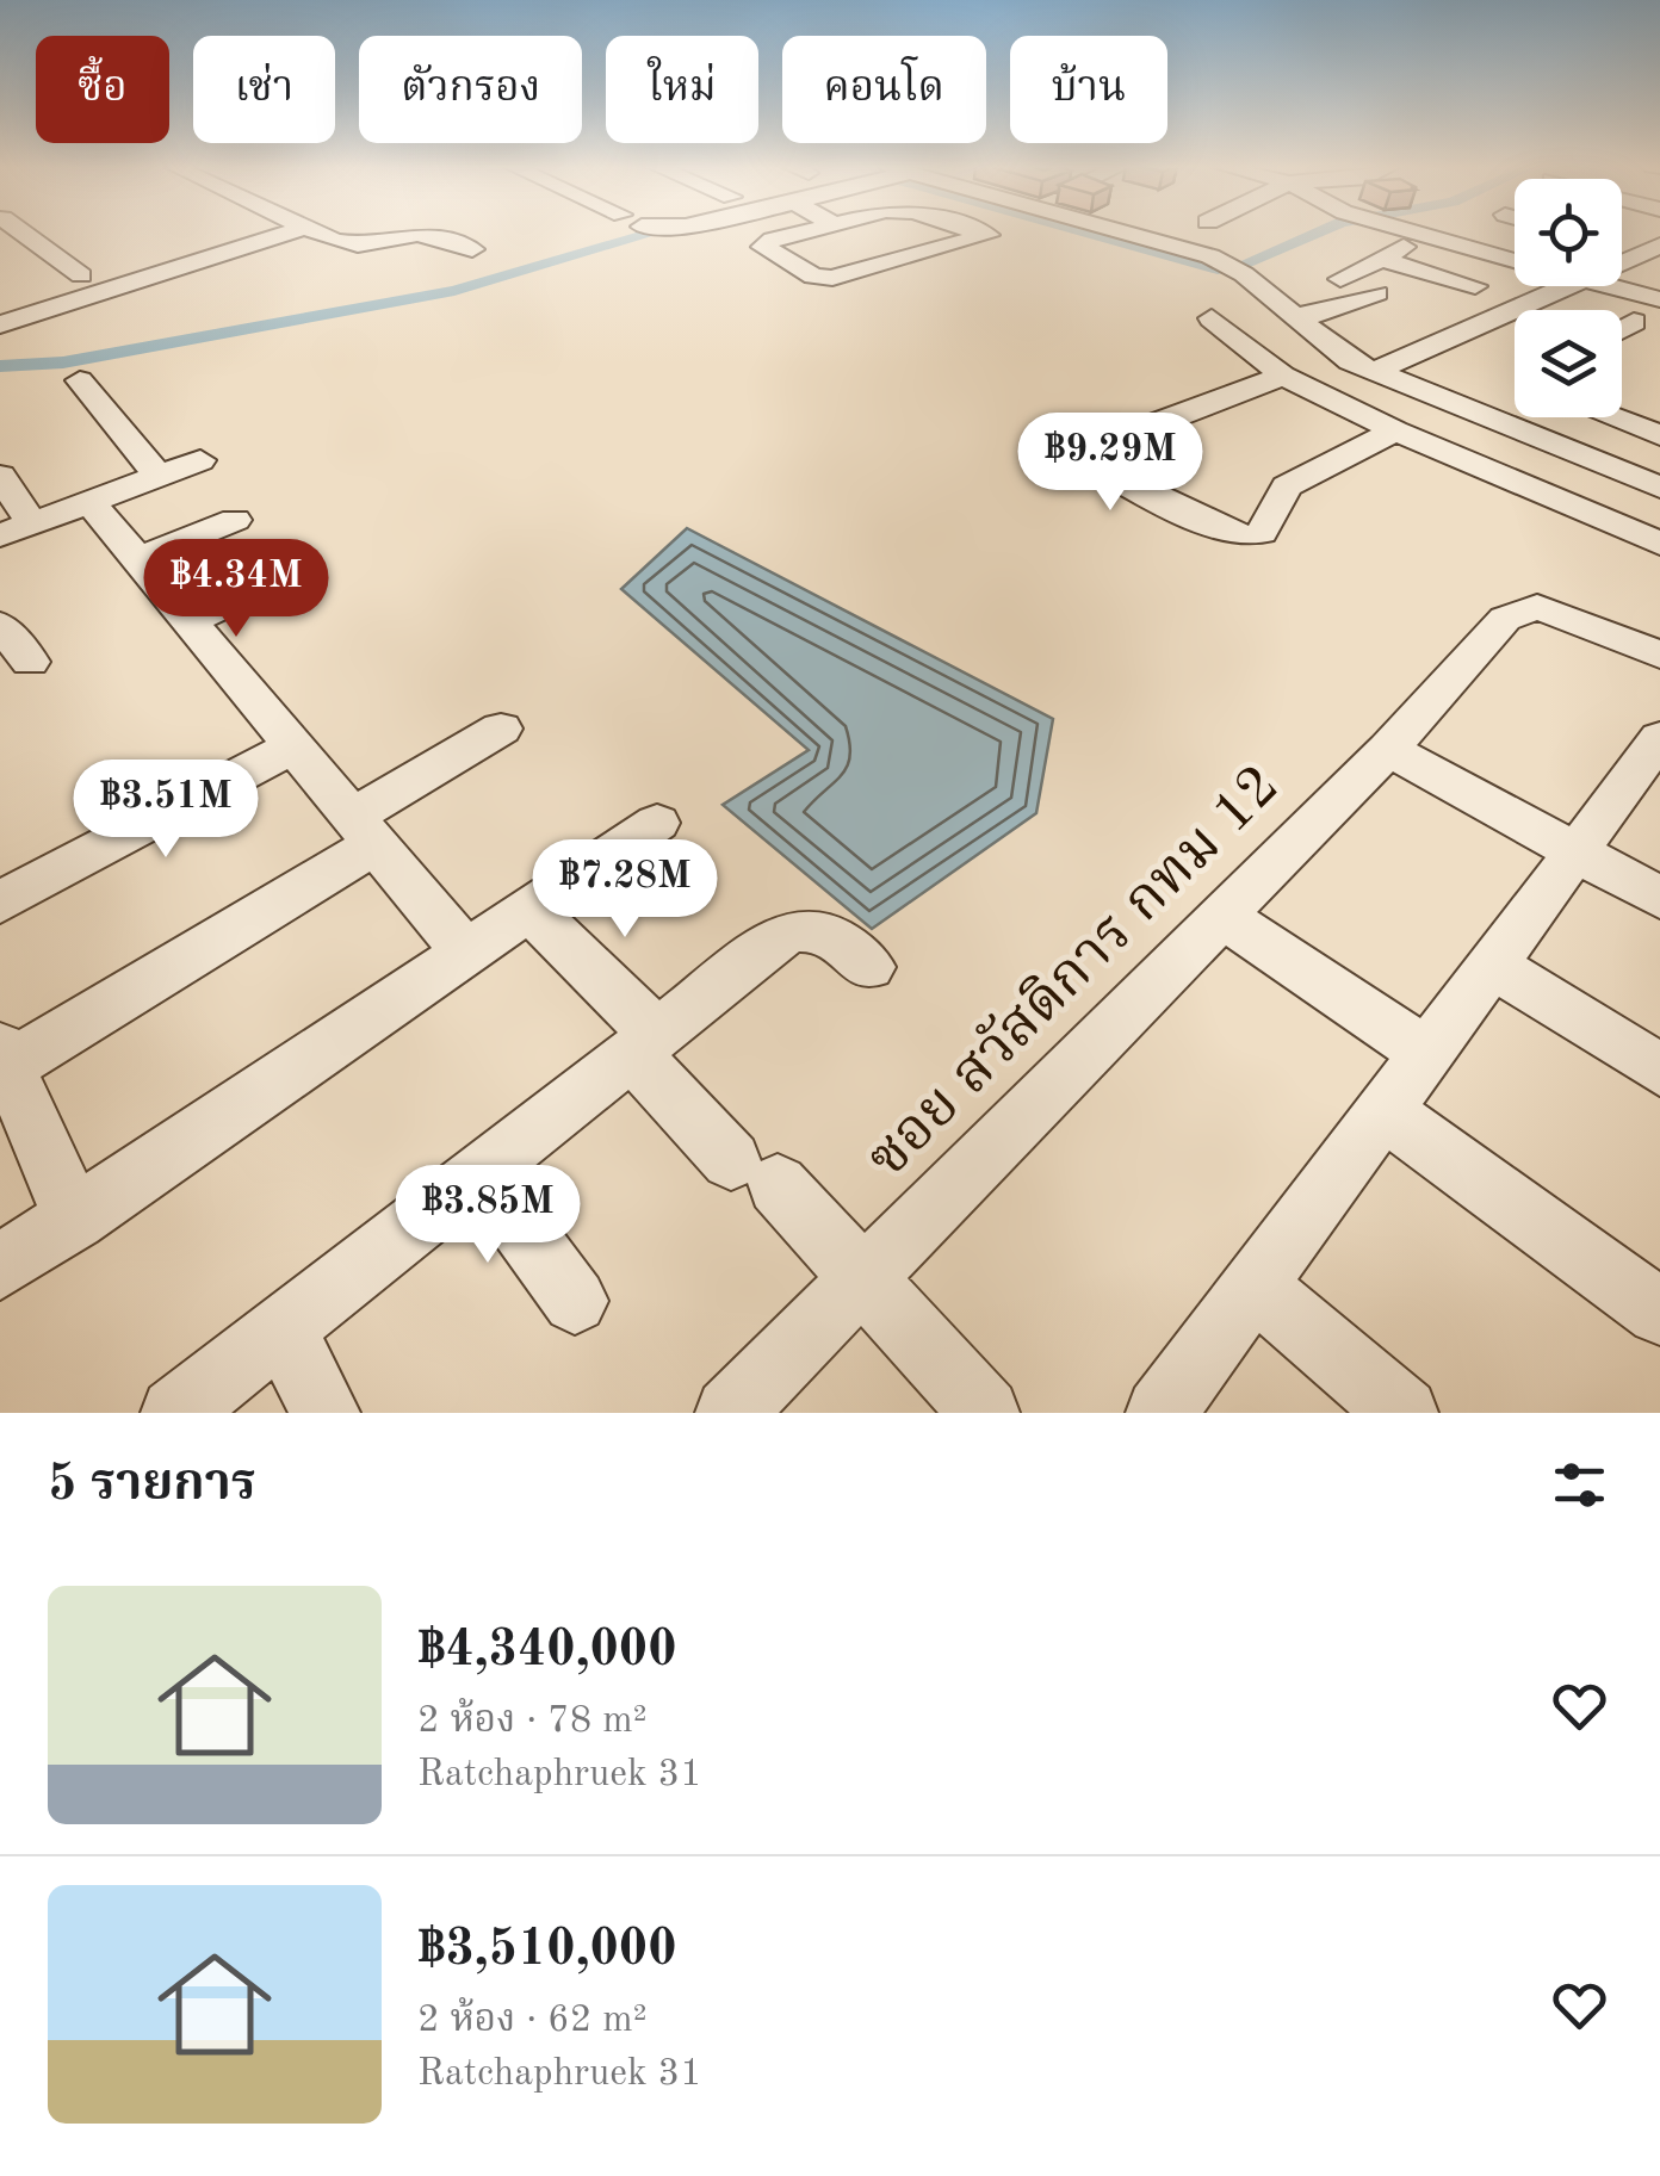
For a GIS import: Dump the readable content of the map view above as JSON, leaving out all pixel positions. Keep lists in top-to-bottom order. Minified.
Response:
{"streets":{"street":["ซอย สวัสดิการ กทม 12"]},"page":{"chip":["ซื้อ","เช่า","ตัวกรอง","ใหม่","คอนโด","บ้าน"],"price":["฿9.29M","฿4.34M","฿3.51M","฿7.28M","฿3.85M"],"heading":"5 รายการ","list":[{"name":"฿4,340,000","note":"2 ห้อง · 78 m² · Ratchaphruek 31"},{"name":"฿3,510,000","note":"2 ห้อง · 62 m² · Ratchaphruek 31"}]}}
